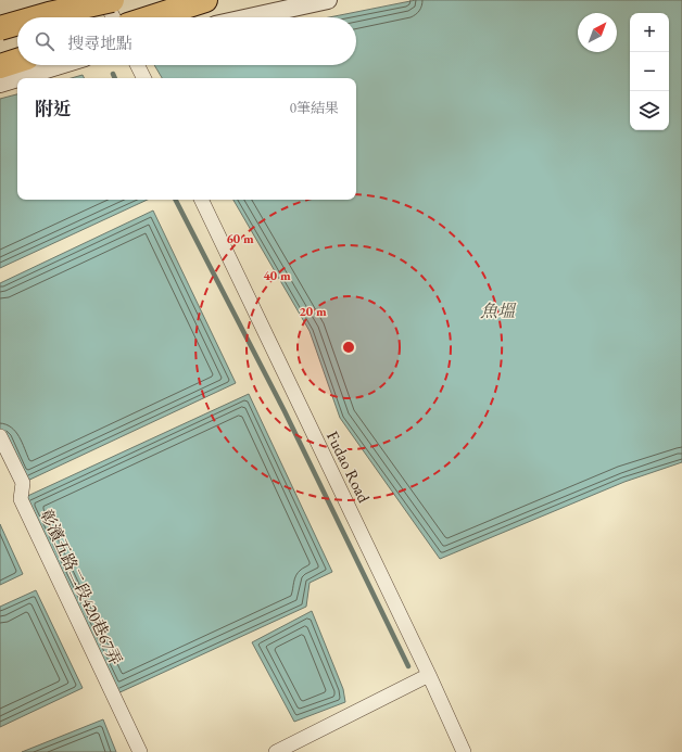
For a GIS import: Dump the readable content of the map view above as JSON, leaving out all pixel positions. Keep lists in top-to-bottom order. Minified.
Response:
{"streets":{"street":["Fudao Road","彰濱五路二段420巷67弄"]},"water":["魚塭"],"north":"top right","page":{"map_buttons":["+","−"],"search":"搜尋地點","heading":["附近","0筆結果"]},"rings":["60 m","40 m","20 m"]}
